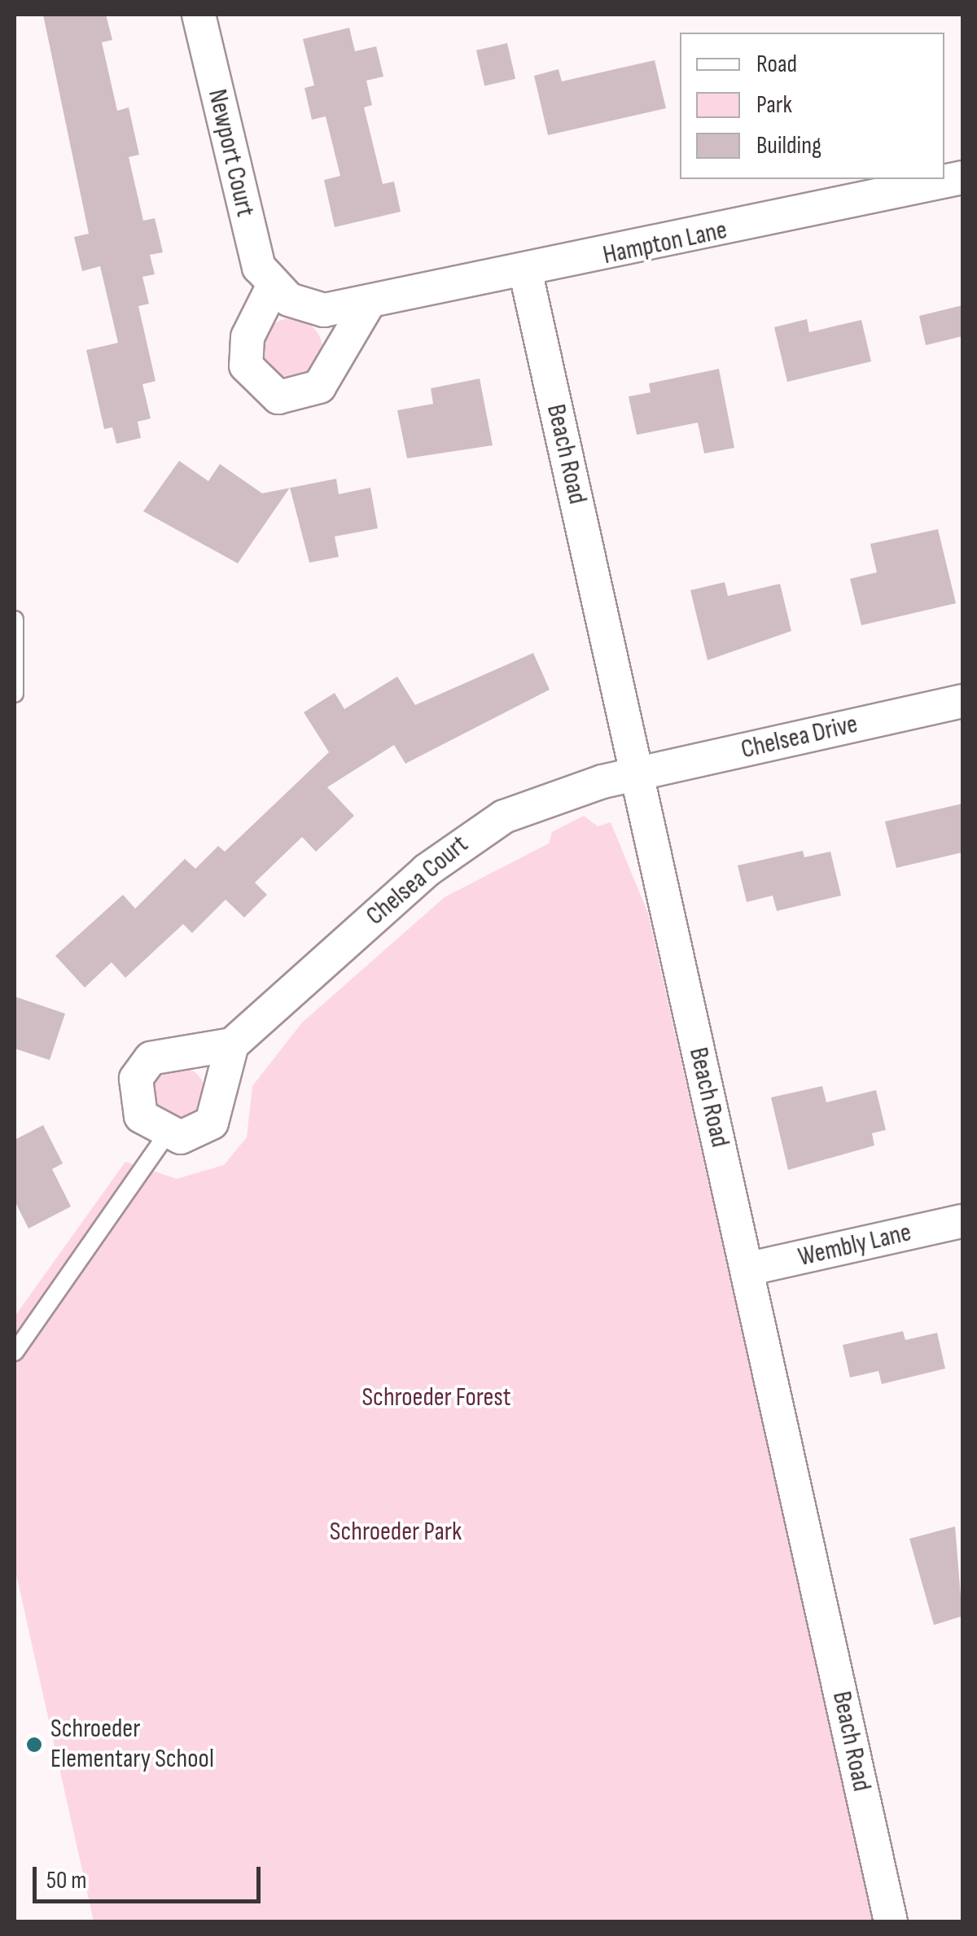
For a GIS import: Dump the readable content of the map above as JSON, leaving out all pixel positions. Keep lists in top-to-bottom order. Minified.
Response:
{"streets":{"street":["Newport Court","Hampton Lane","Beach Road","Chelsea Drive","Chelsea Court","Wembly Lane"]},"crossings":[["Newport Court","Hampton Lane"],["Hampton Lane","Beach Road"],["Beach Road","Chelsea Drive"],["Beach Road","Chelsea Court"],["Beach Road","Wembly Lane"],["Chelsea Drive","Chelsea Court"]],"parks":["Schroeder Forest","Schroeder Park"],"places":["Schroeder Elementary School"],"legend":["Road","Park","Building"],"scale_bar":"50 m"}
